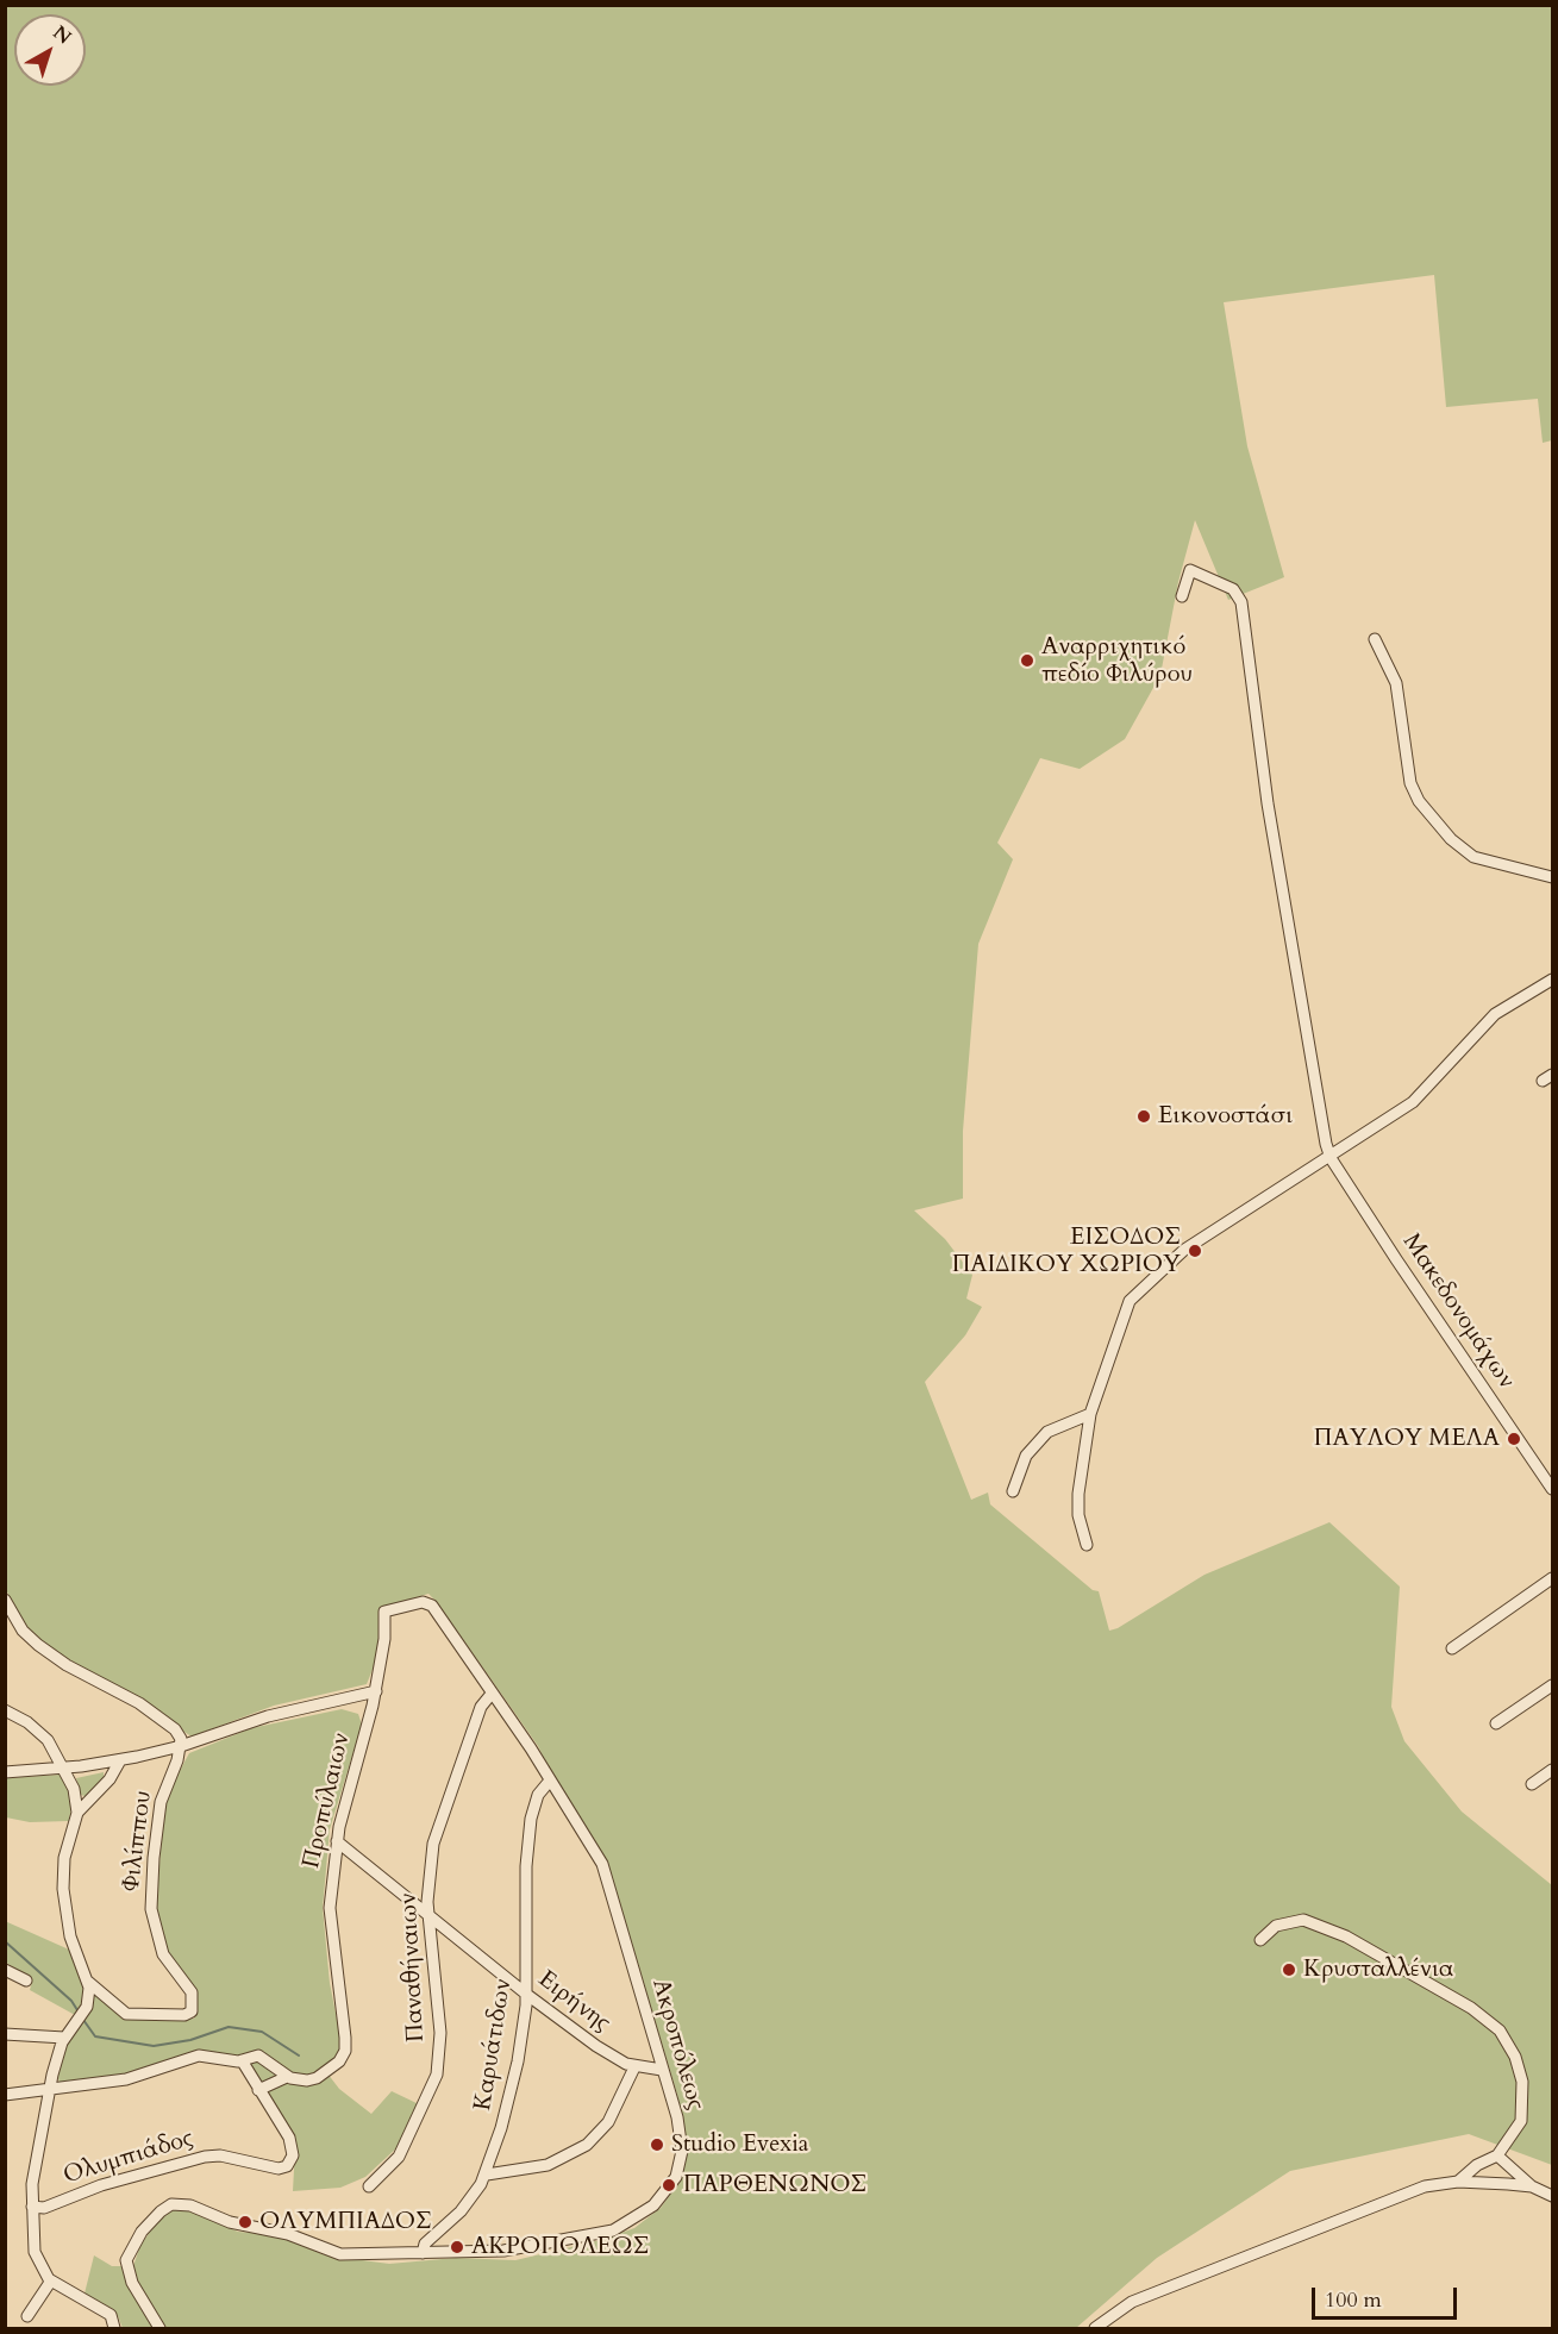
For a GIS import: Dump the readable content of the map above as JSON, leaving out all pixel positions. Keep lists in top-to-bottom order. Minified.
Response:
{"streets":{"street":["Μακεδονομάχων","Προπύλαιων","Φιλίππου","Παναθήναιων","Ειρήνης","Καρυάτιδων","Ακροπόλεως","Ολυμπιάδος"]},"crossings":[["Προπύλαιων","Ειρήνης"],["Προπύλαιων","Ακροπόλεως"],["Παναθήναιων","Ειρήνης"],["Παναθήναιων","Ακροπόλεως"],["Ειρήνης","Καρυάτιδων"],["Ειρήνης","Ακροπόλεως"],["Καρυάτιδων","Ακροπόλεως"]],"places":["Αναρριχητικό πεδίο Φιλύρου","Εικονοστάσι","ΕΙΣΟΔΟΣ ΠΑΙΔΙΚΟΥ ΧΩΡΙΟΥ","ΠΑΥΛΟΥ ΜΕΛΑ","Κρυσταλλένια","Studio Evexia","ΠΑΡΘΕΝΩΝΟΣ","ΟΛΥΜΠΙΑΔΟΣ","ΑΚΡΟΠΟΛΕΩΣ"],"scale_bar":"100 m","north":"top right"}
